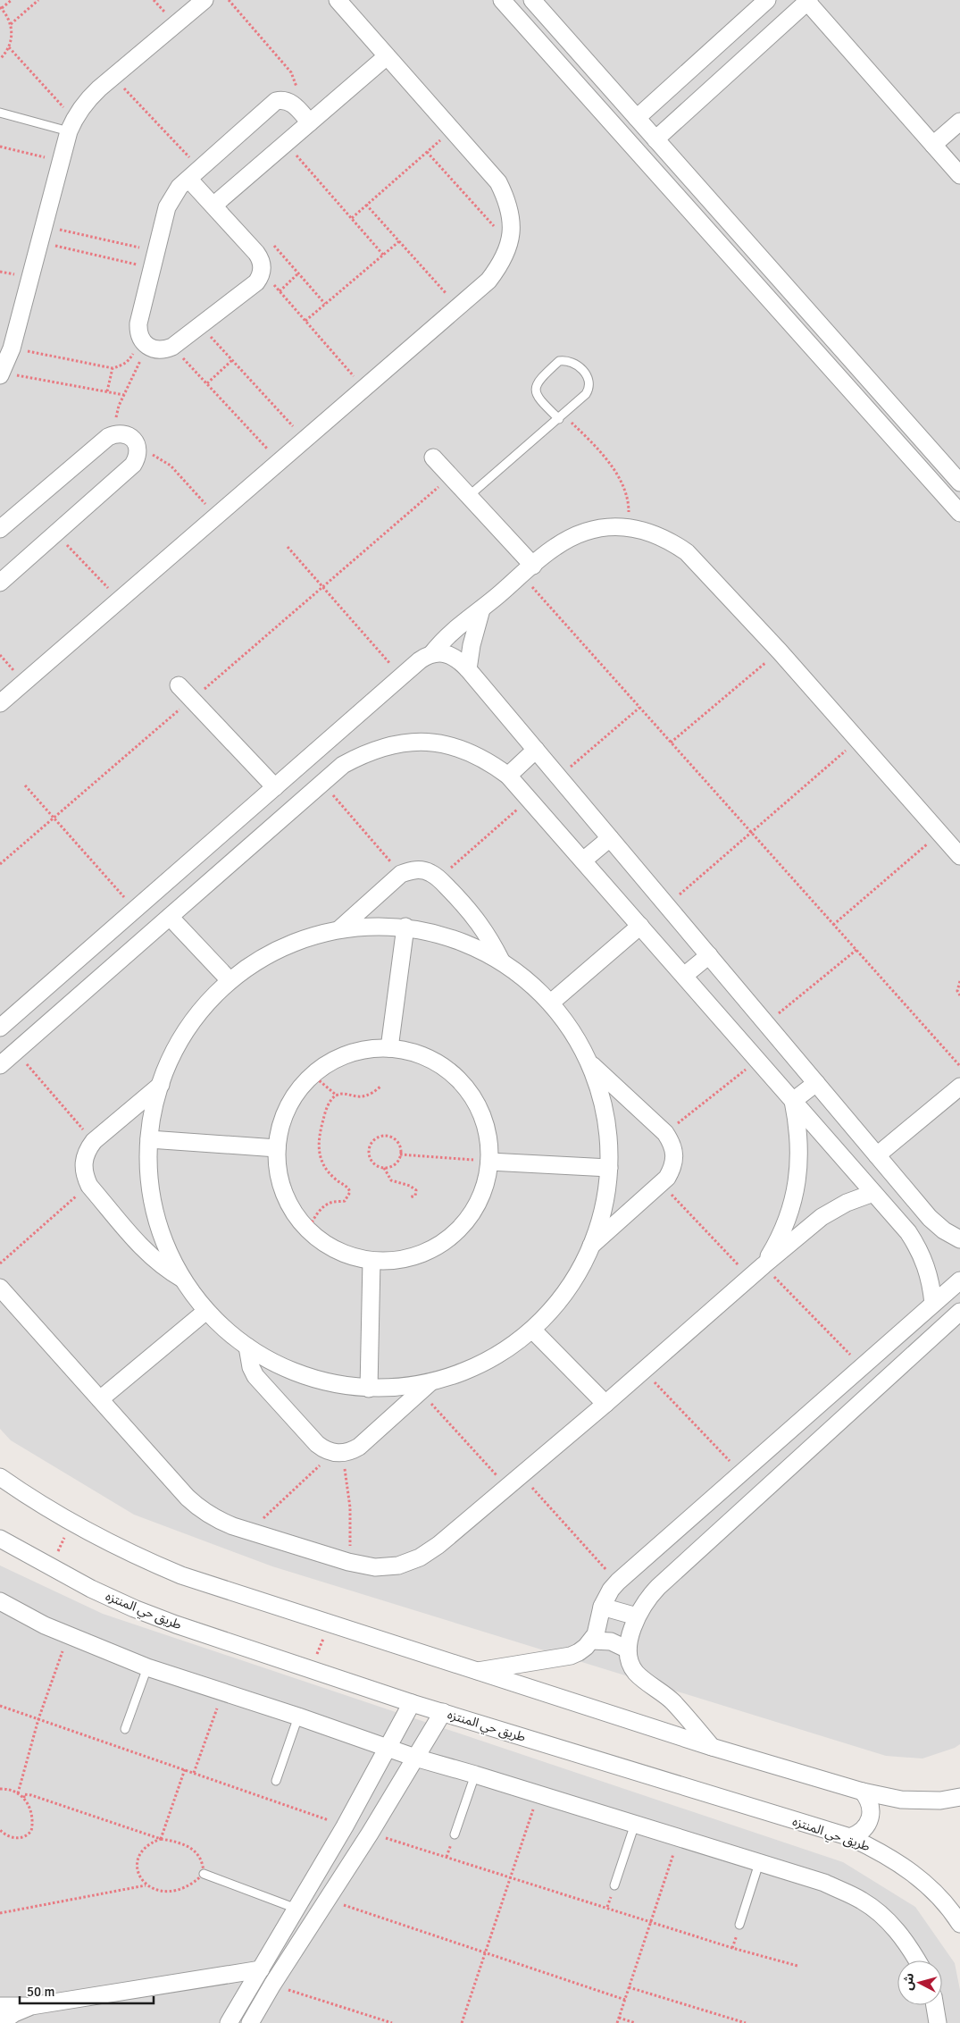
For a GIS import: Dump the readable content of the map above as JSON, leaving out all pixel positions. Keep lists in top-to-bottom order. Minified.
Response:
{"streets":{"street":["طريق حي المنتزه"]},"scale_bar":"50 m","north":"left"}
